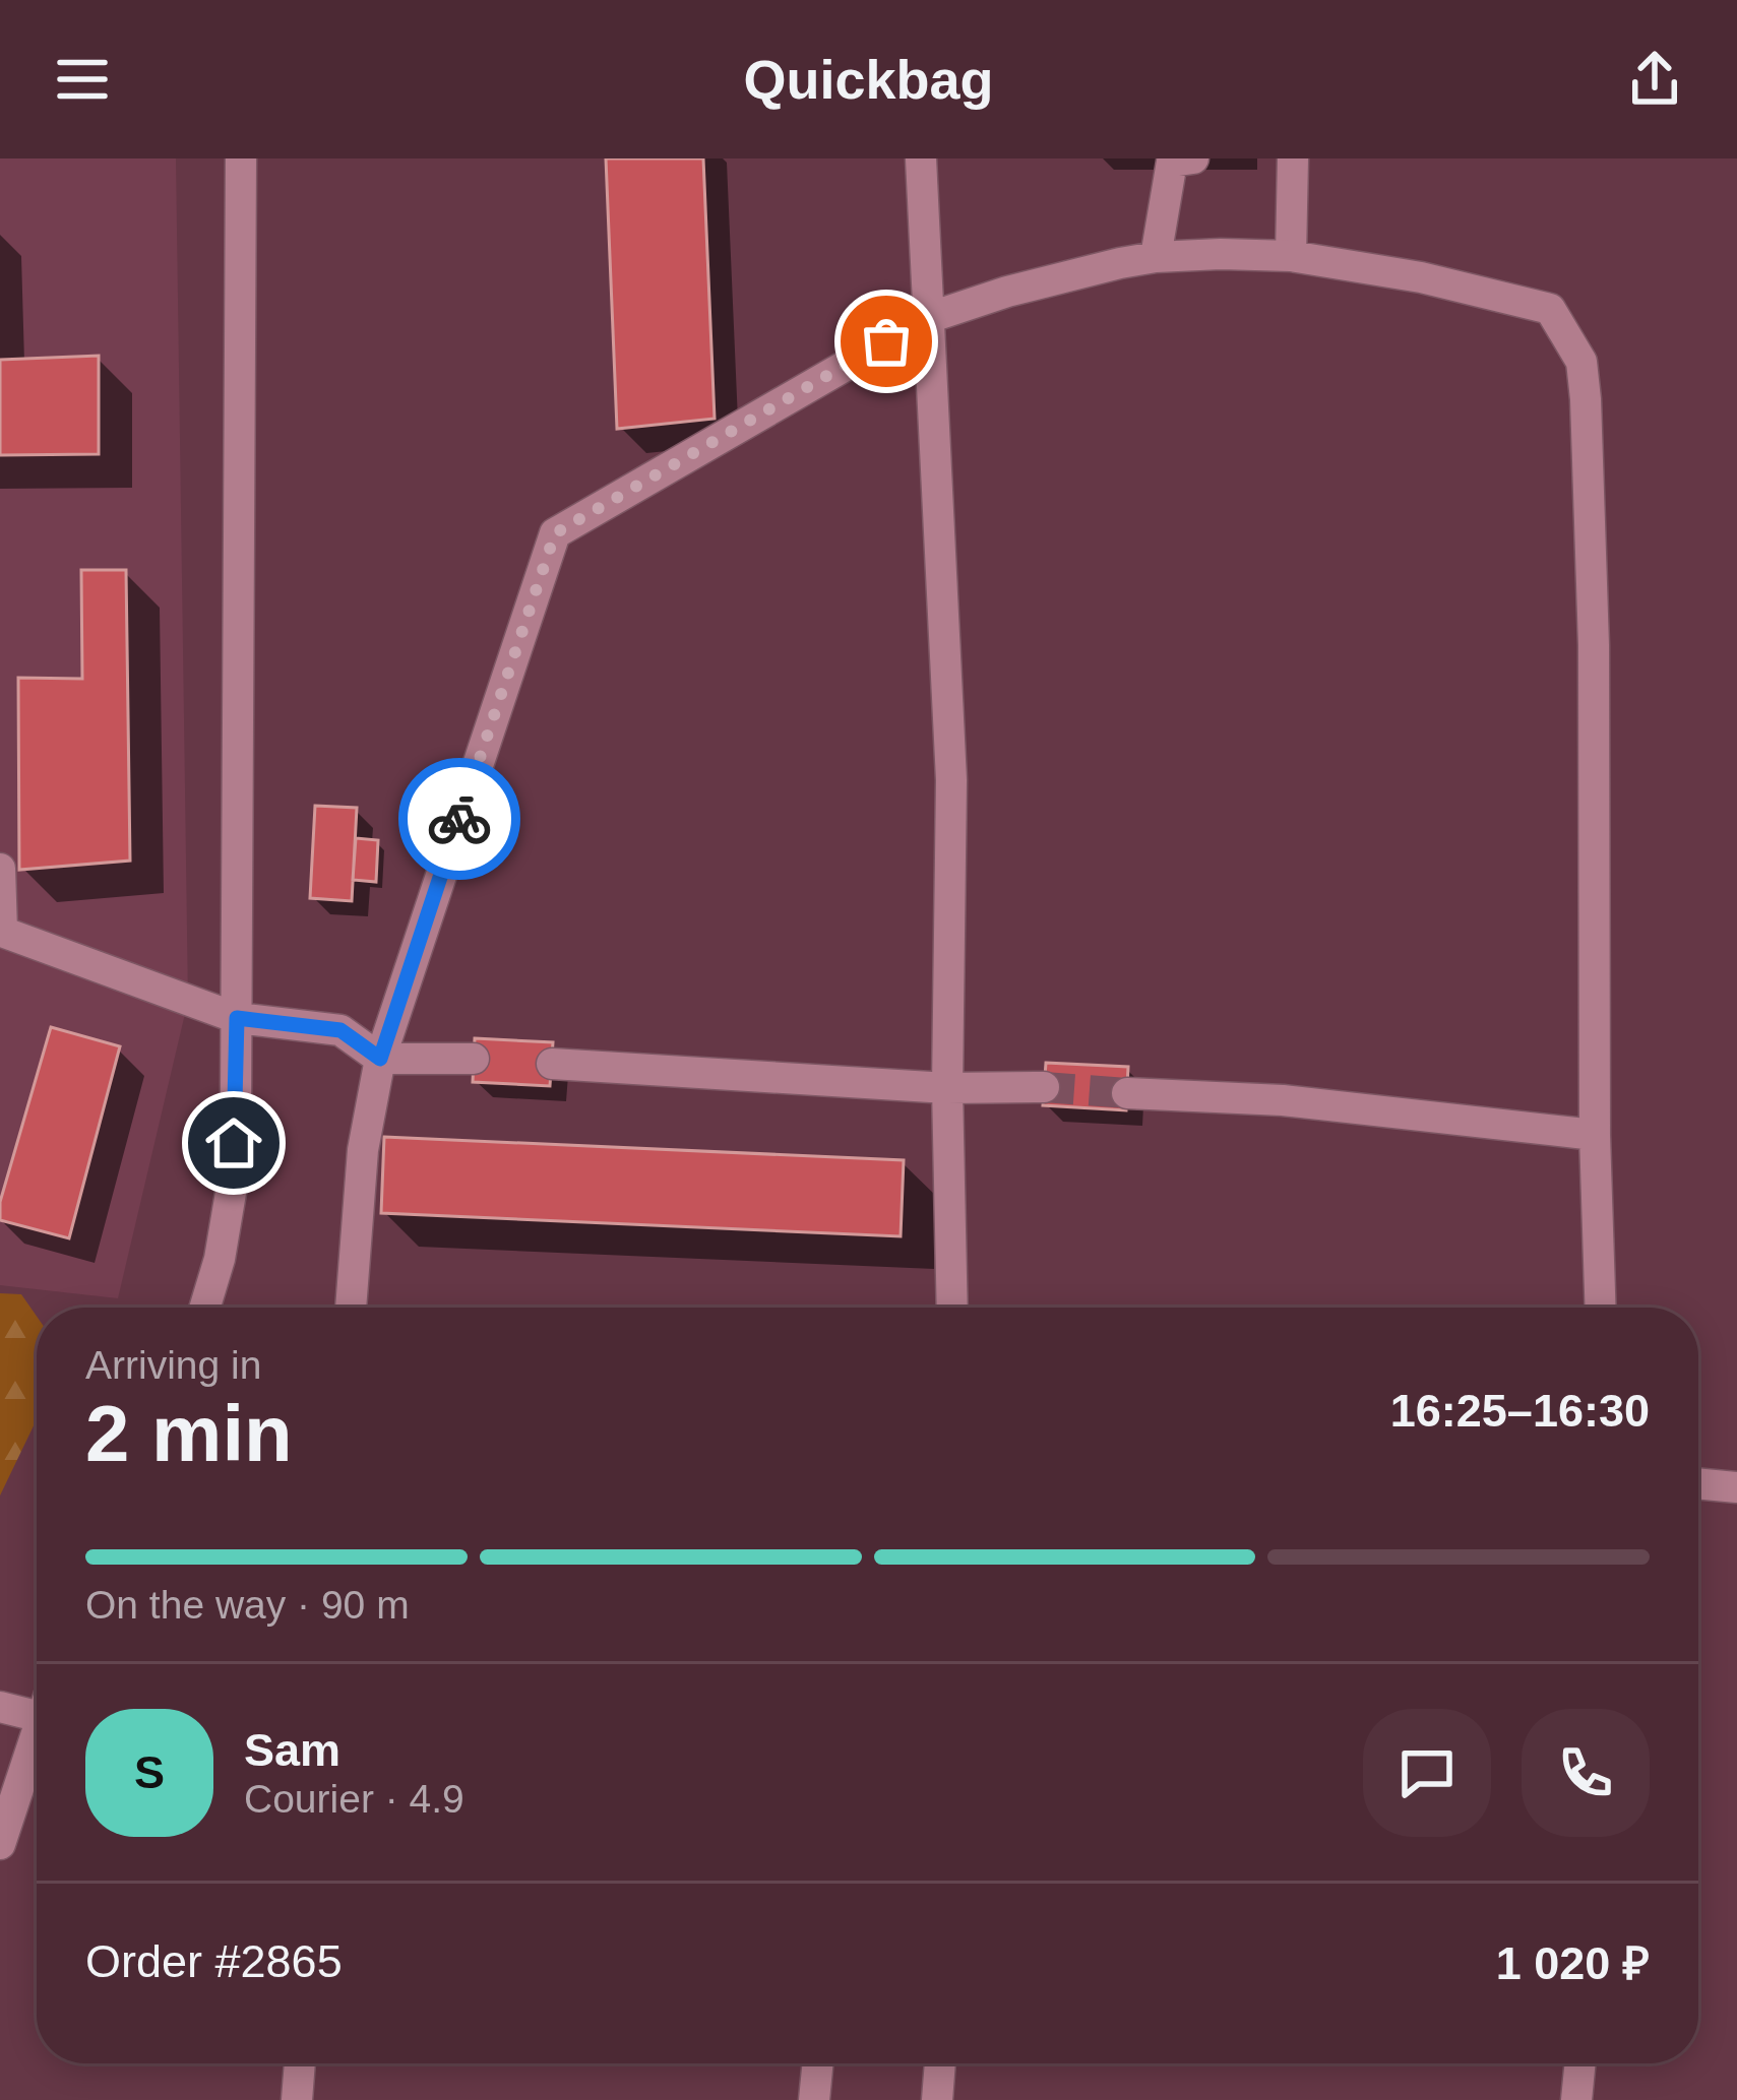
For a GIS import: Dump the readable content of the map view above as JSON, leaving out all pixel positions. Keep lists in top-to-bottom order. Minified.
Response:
{"page":{"header":"Quickbag","heading":["2 min","Arriving in","16:25–16:30"],"panel":["Sam","Courier · 4.9","Order #2865","1 020 ₽"],"bar":"On the way · 90 m","round":"S"}}
